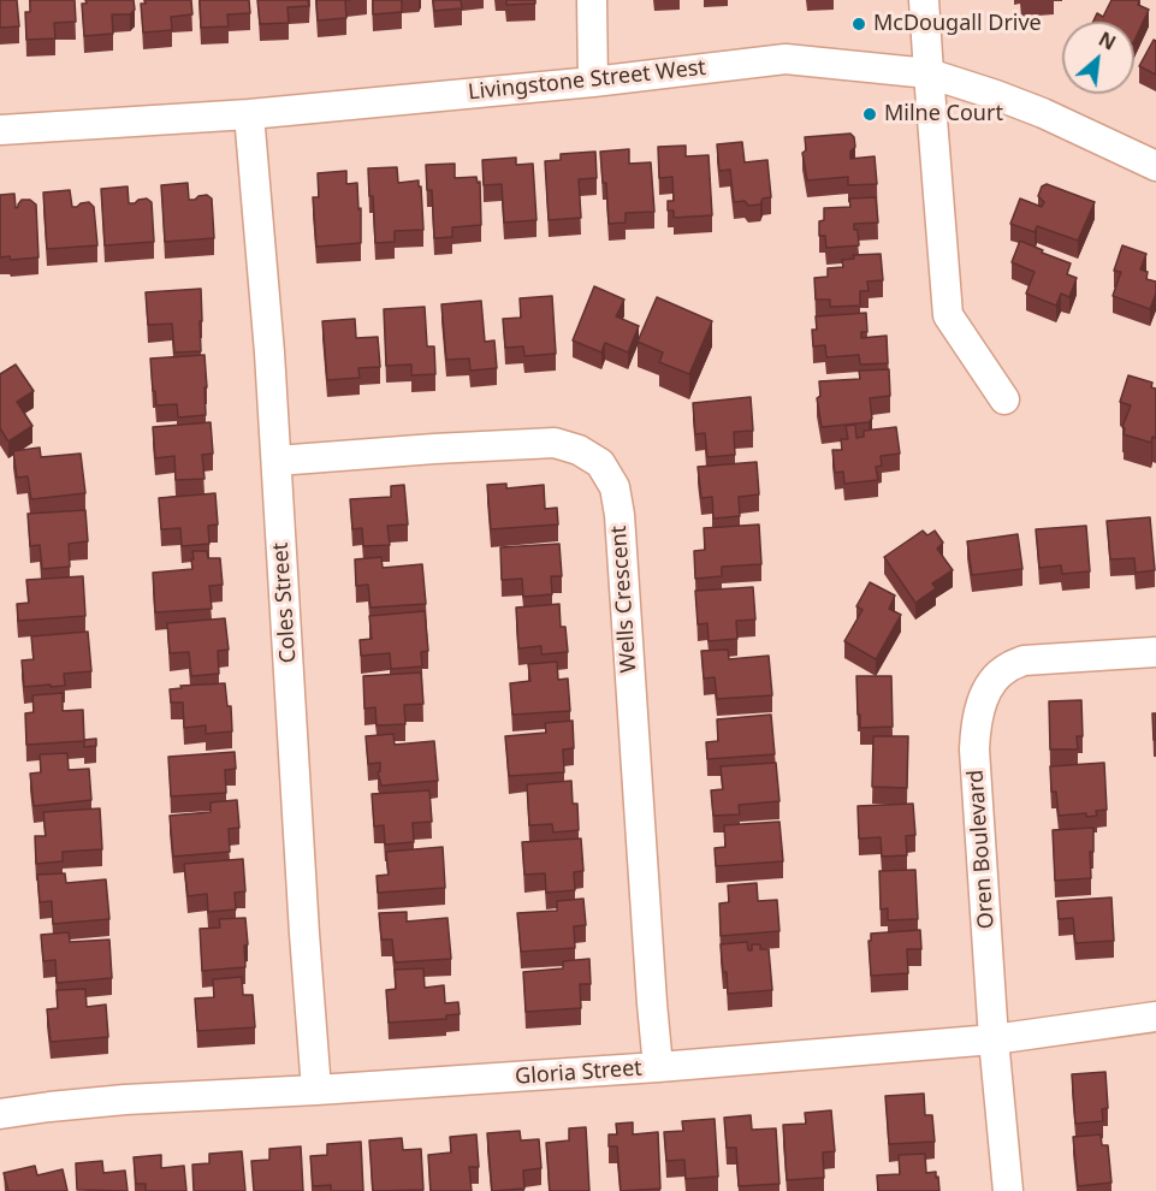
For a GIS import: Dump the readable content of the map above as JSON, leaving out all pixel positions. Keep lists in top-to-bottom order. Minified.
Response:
{"streets":{"street":["Livingstone Street West","Wells Crescent","Coles Street","Oren Boulevard","Gloria Street"]},"crossings":[["Livingstone Street West","Coles Street"],["Wells Crescent","Coles Street"],["Wells Crescent","Gloria Street"],["Coles Street","Gloria Street"],["Oren Boulevard","Gloria Street"]],"places":["McDougall Drive","Milne Court"],"north":"top right"}
